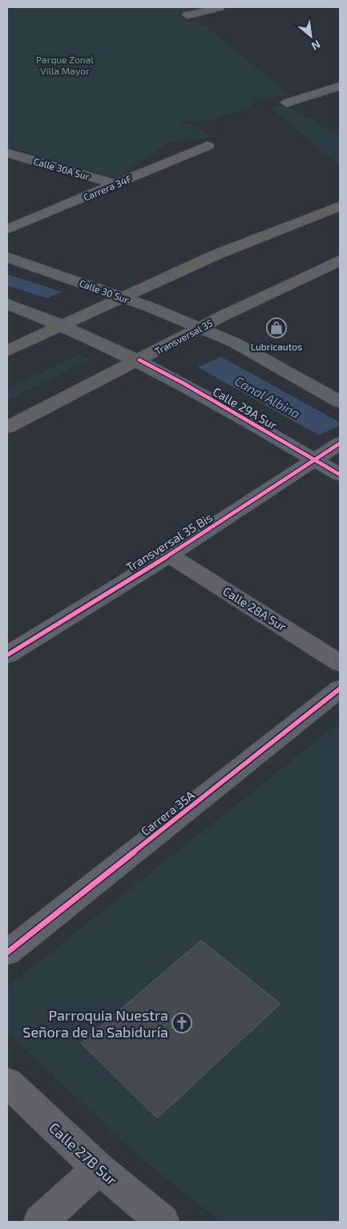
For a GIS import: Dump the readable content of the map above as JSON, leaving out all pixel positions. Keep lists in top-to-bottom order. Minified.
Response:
{"streets":{"highway":["Transversal 35"],"street":["Calle 30A Sur","Carrera 34F","Calle 30 Sur","Calle 29A Sur","Transversal 35 Bis","Calle 28A Sur","Carrera 35A","Calle 27B Sur"]},"crossings":[["Calle 30A Sur","Carrera 34F"],["Calle 30 Sur","Transversal 35"],["Transversal 35","Calle 29A Sur"],["Calle 29A Sur","Transversal 35 Bis"],["Transversal 35 Bis","Calle 28A Sur"]],"water":["Canal Albina"],"parks":["Parque Zonal Villa Mayor"],"places":{"shop":["Lubricautos"],"church":["Parroquia Nuestra Señora de la Sabiduría"]},"north":"bottom right"}
